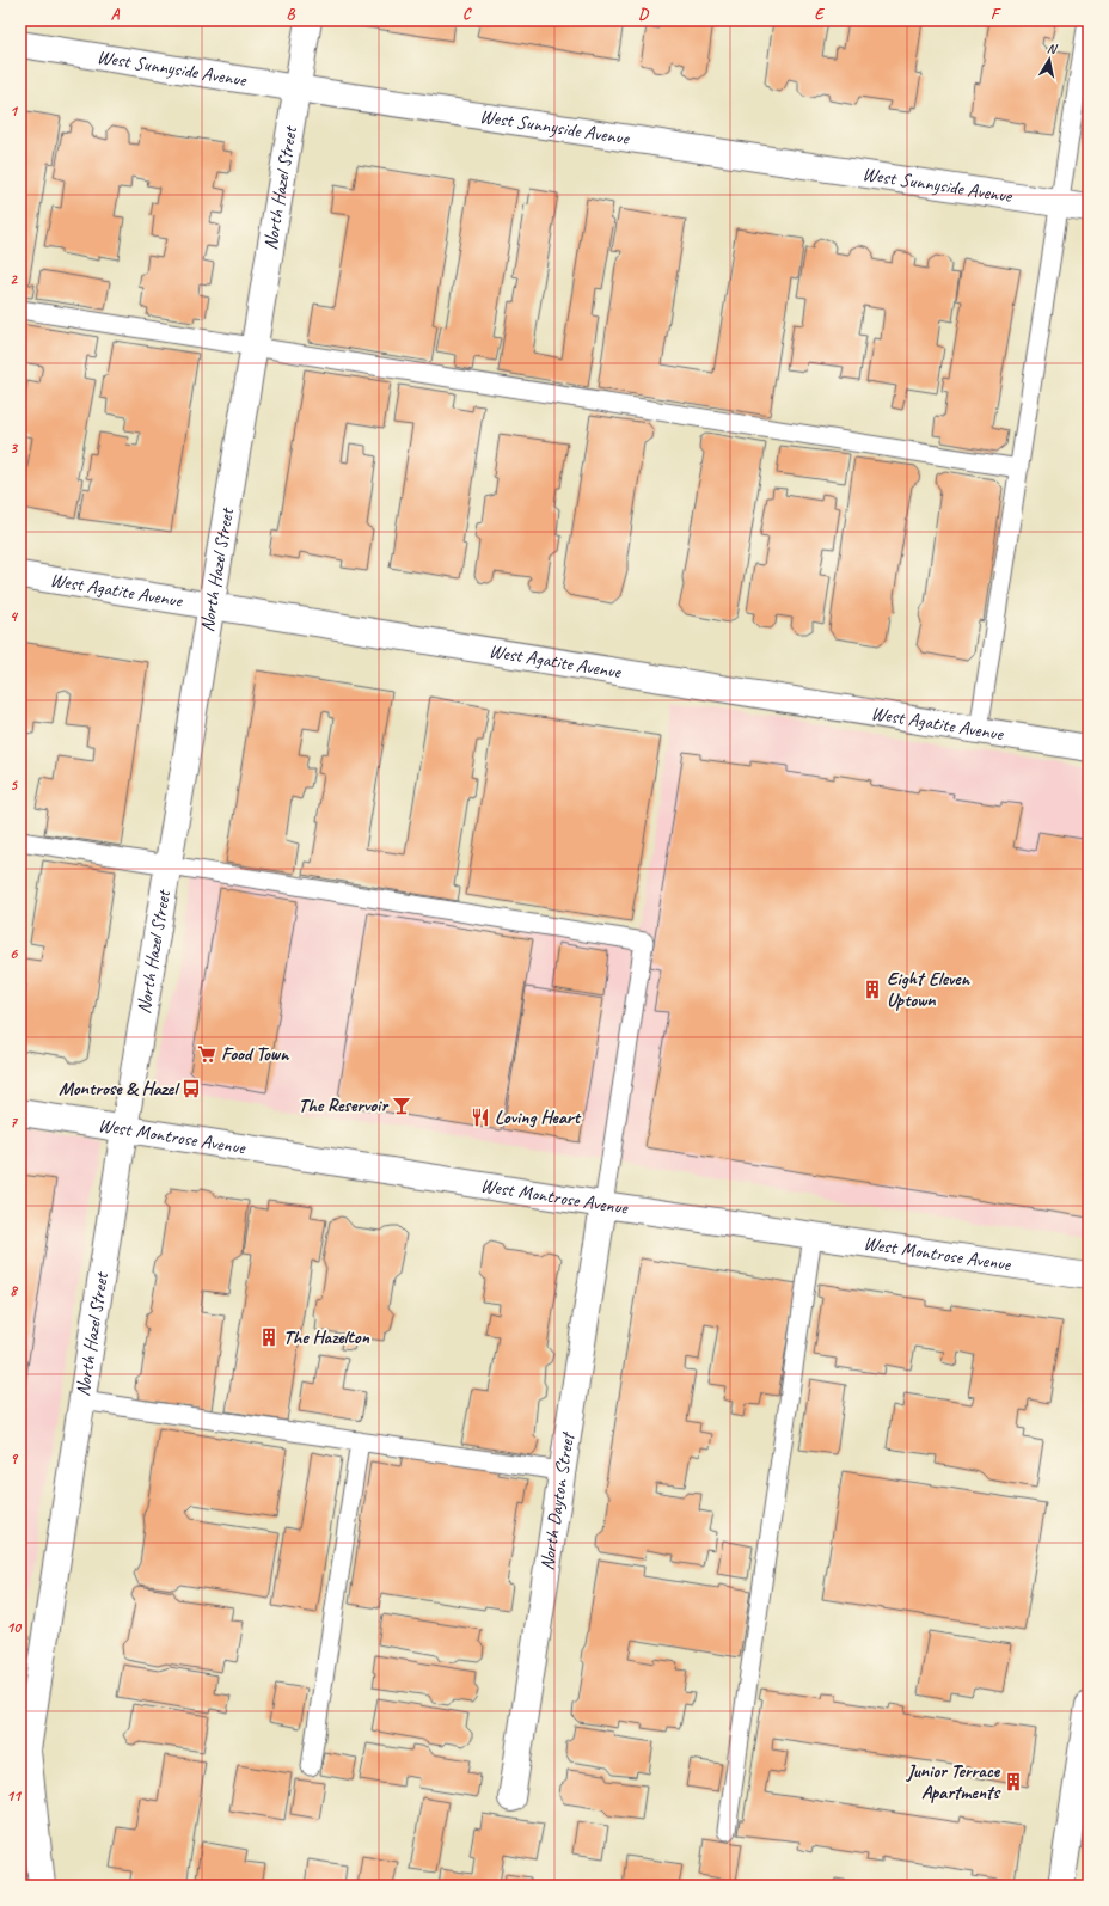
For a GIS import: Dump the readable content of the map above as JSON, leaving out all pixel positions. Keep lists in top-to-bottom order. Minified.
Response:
{"streets":{"street":["West Sunnyside Avenue","North Hazel Street","West Agatite Avenue","West Montrose Avenue","North Dayton Street"]},"crossings":[["West Sunnyside Avenue","North Hazel Street"],["North Hazel Street","West Agatite Avenue"],["North Hazel Street","West Montrose Avenue"],["West Montrose Avenue","North Dayton Street"]],"places":{"building":["Eight Eleven Uptown","The Hazelton","Junior Terrace Apartments"],"supermarket":["Food Town"],"bus stop":["Montrose & Hazel"],"bar":["The Reservoir"],"restaurant":["Loving Heart"]},"north":"top","grid":{"columns":["A","B","C","D","E","F"],"rows":["1","2","3","4","5","6","7","8","9","10","11"]}}
